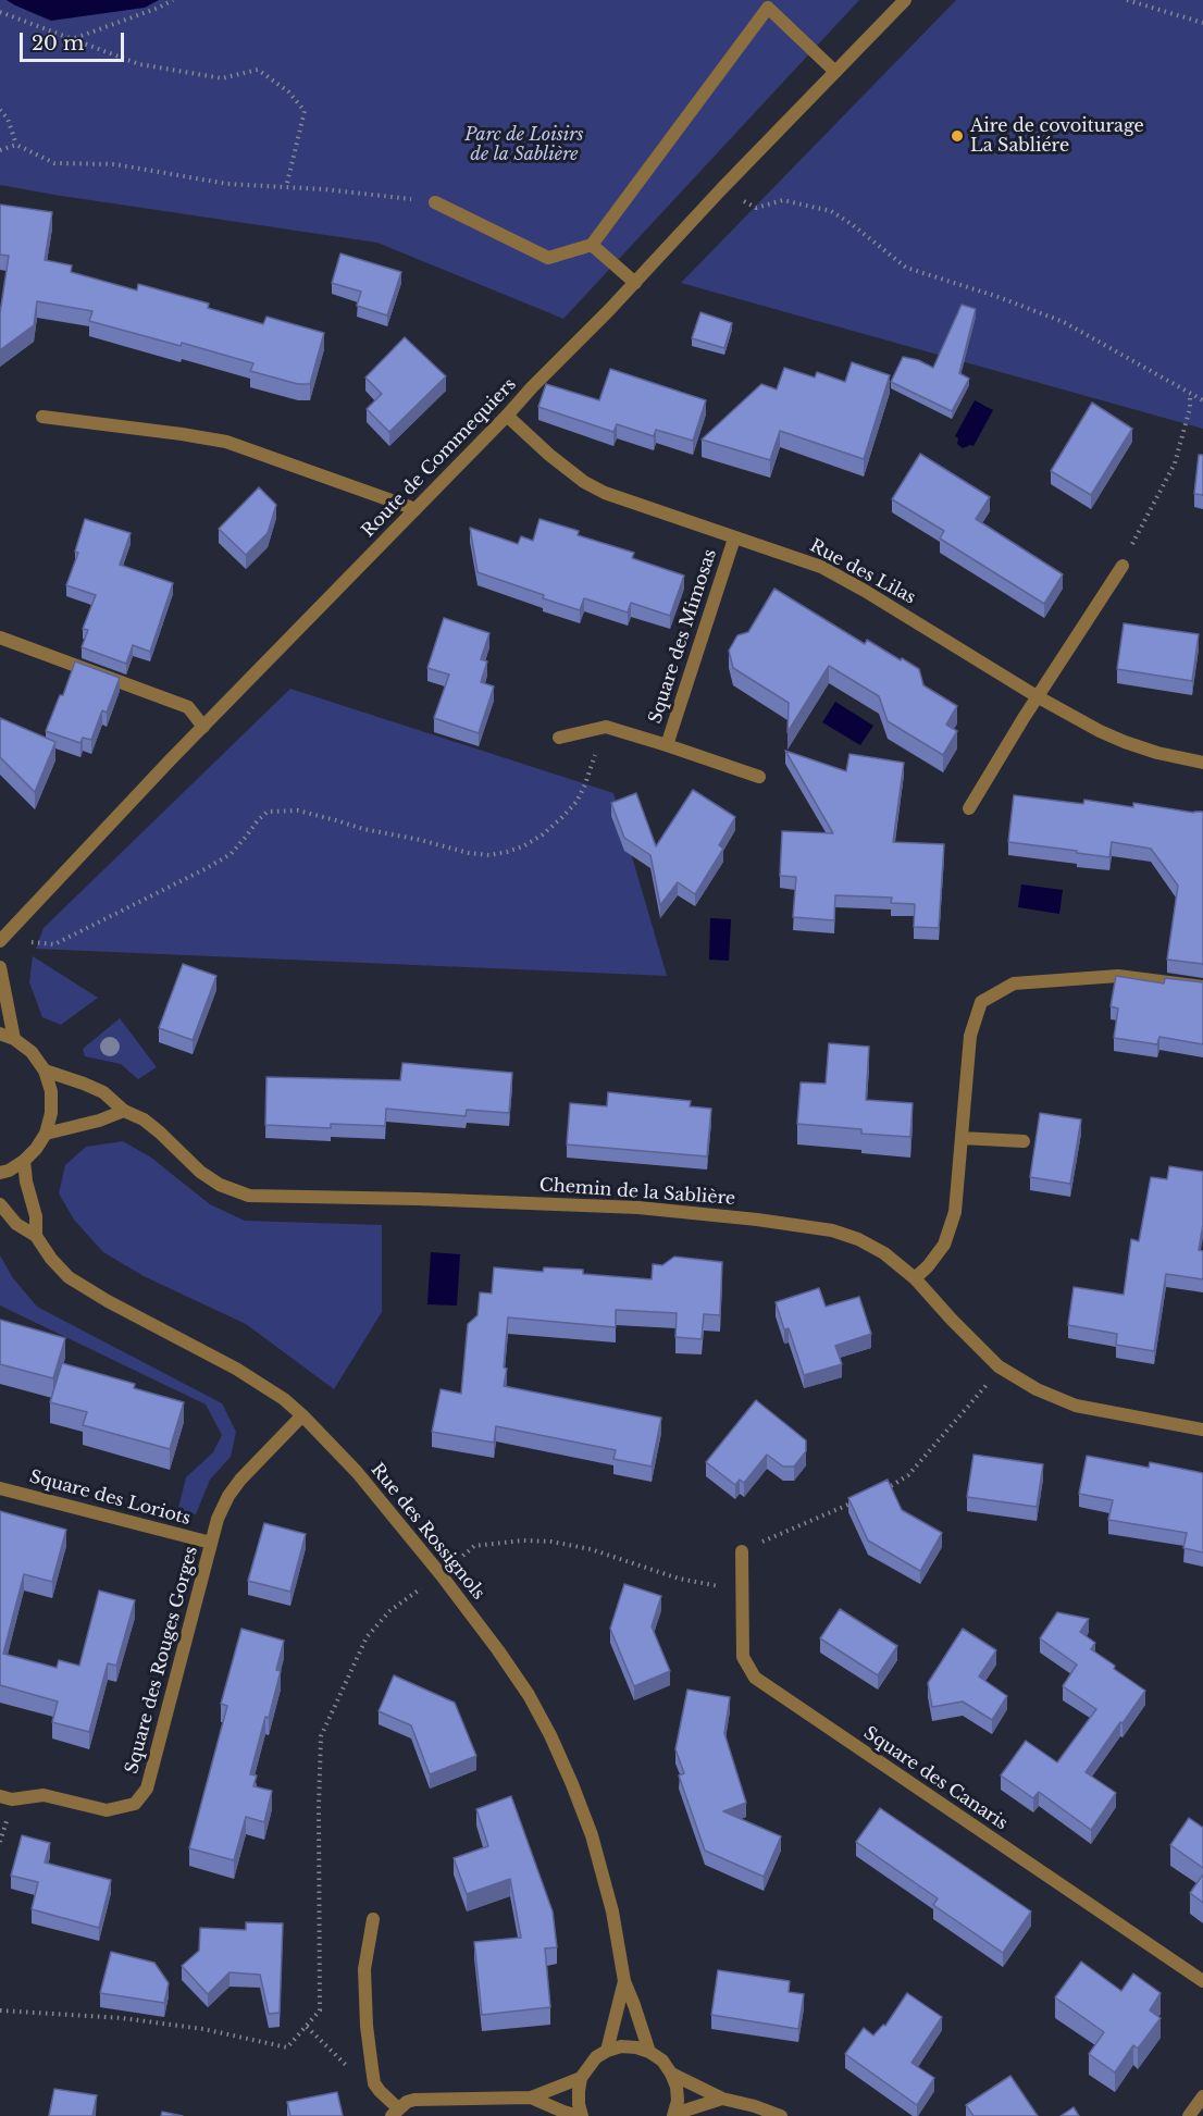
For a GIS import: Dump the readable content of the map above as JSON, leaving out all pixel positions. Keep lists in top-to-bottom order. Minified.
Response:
{"streets":{"street":["Route de Commequiers","Rue des Lilas","Square des Mimosas","Chemin de la Sablière","Square des Loriots","Rue des Rossignols","Square des Rouges Gorges","Square des Canaris"]},"crossings":[["Route de Commequiers","Rue des Lilas"],["Rue des Lilas","Square des Mimosas"],["Square des Loriots","Square des Rouges Gorges"],["Rue des Rossignols","Square des Rouges Gorges"]],"parks":["Parc de Loisirs de la Sablière"],"places":["Aire de covoiturage La Sabliére"],"scale_bar":"20 m"}
